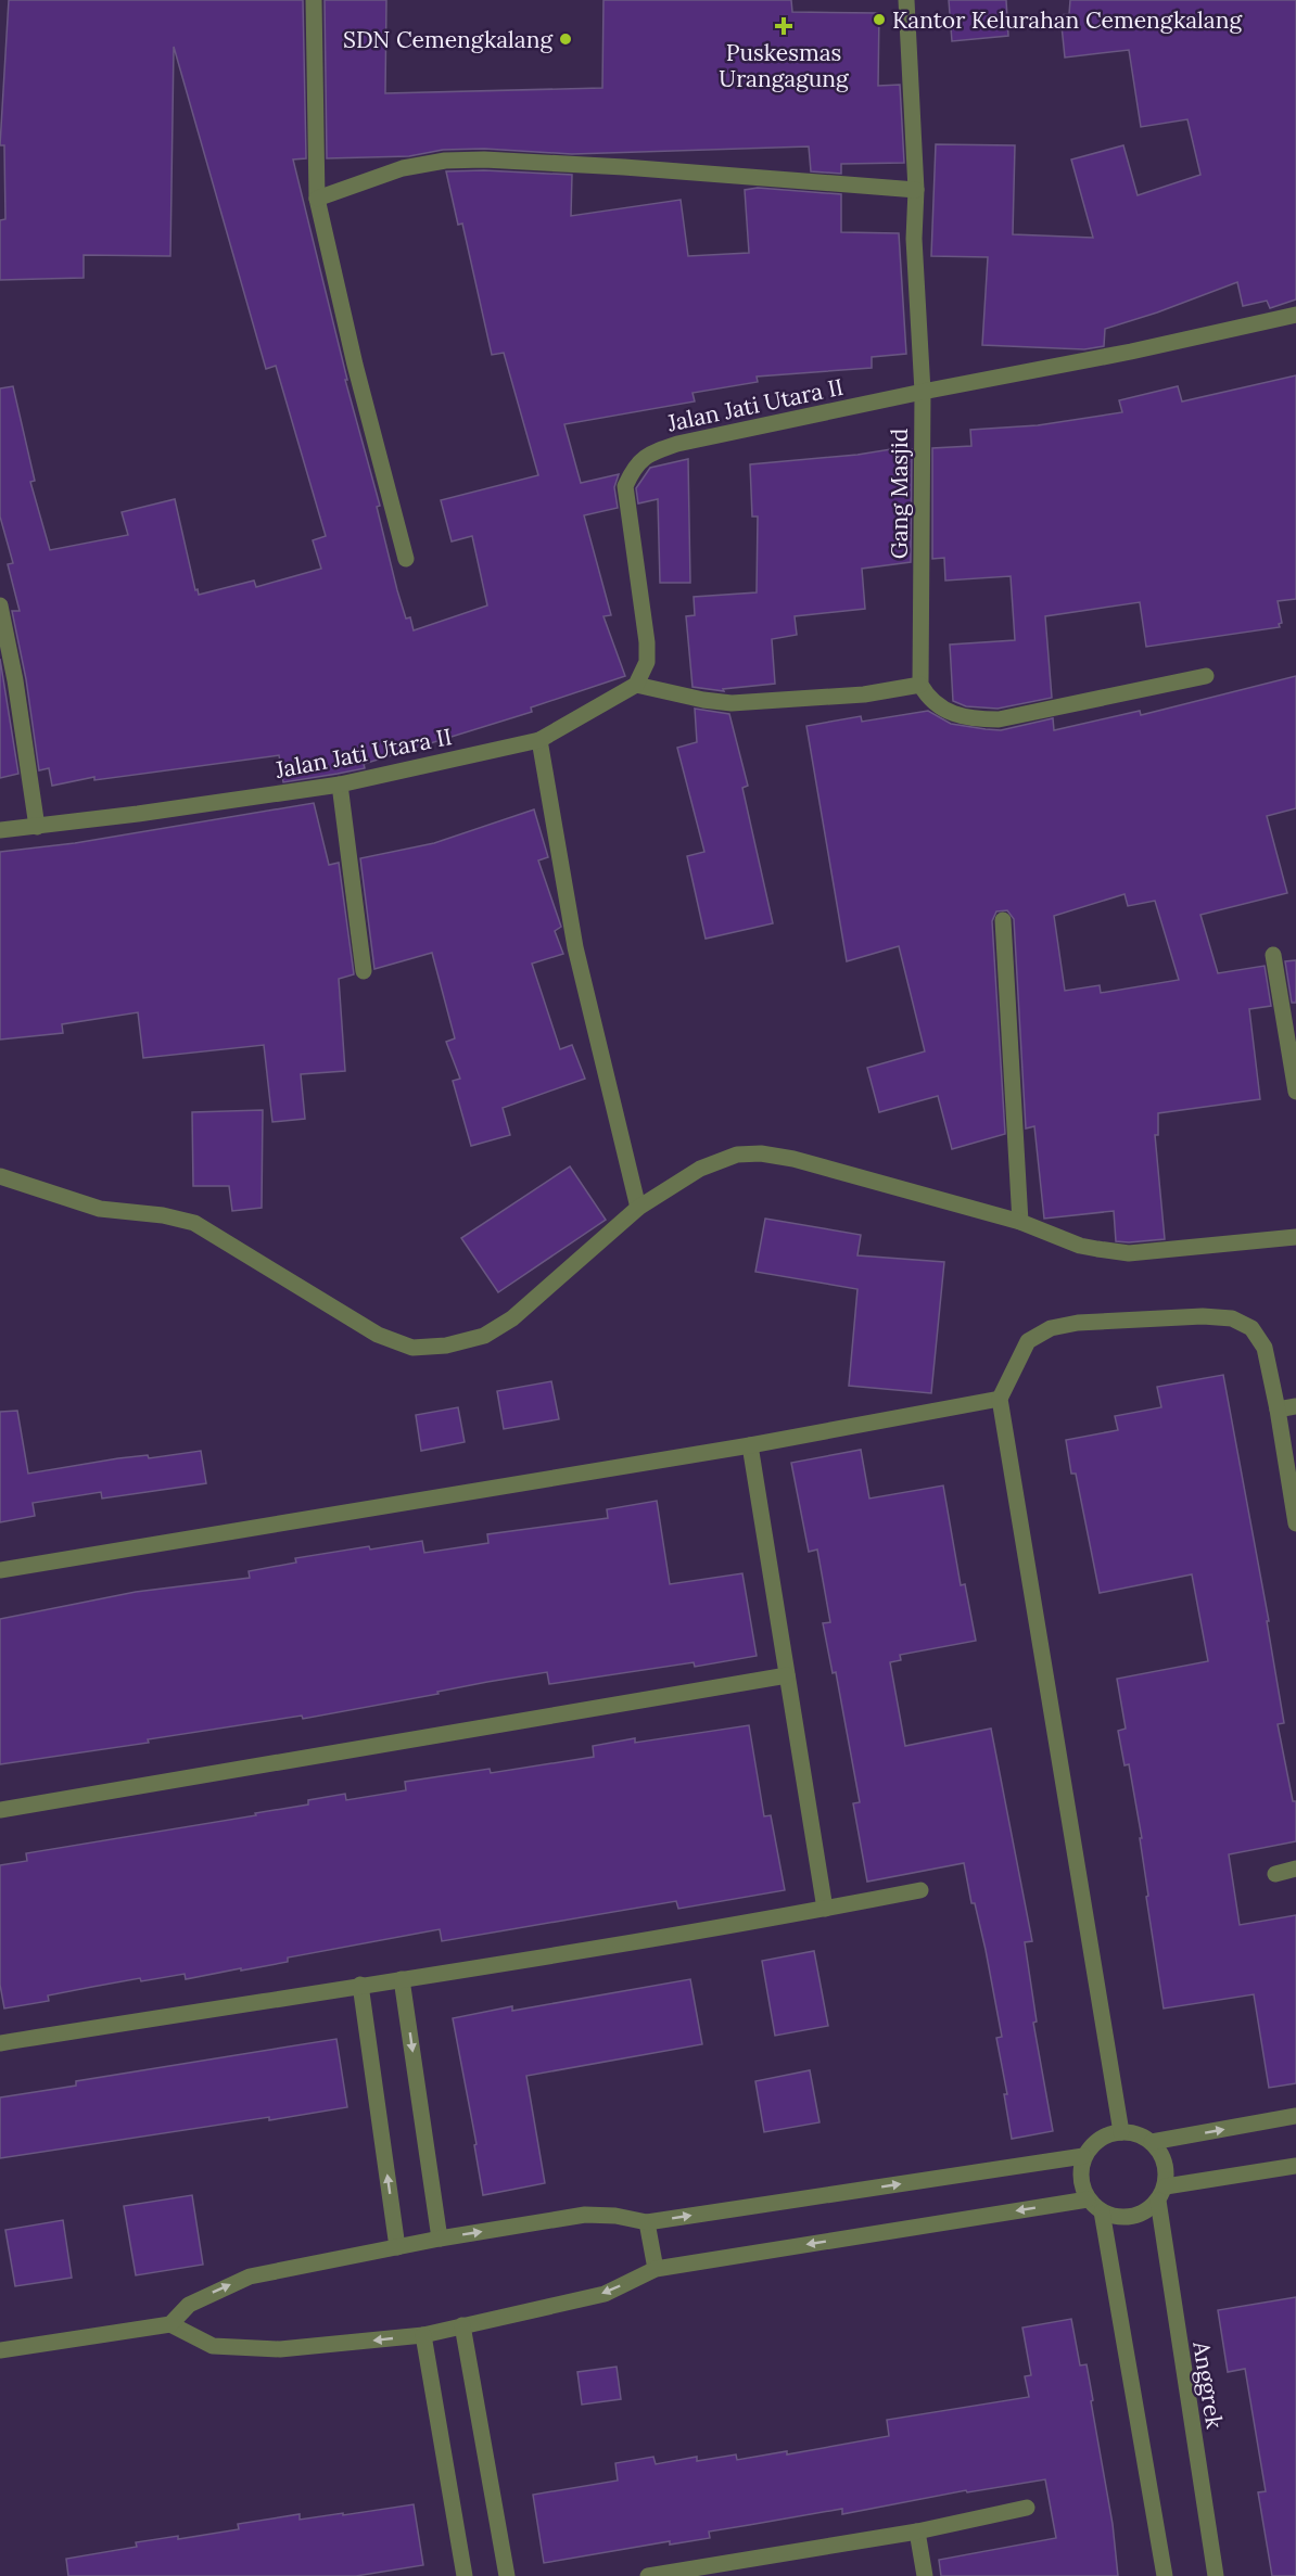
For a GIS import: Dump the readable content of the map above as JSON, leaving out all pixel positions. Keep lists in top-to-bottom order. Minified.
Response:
{"streets":{"street":["Jalan Jati Utara II","Gang Masjid","Anggrek"]},"crossings":[["Jalan Jati Utara II","Gang Masjid"]],"places":{"other":["Kantor Kelurahan Cemengkalang","SDN Cemengkalang"],"health":["Puskesmas Urangagung"]}}
